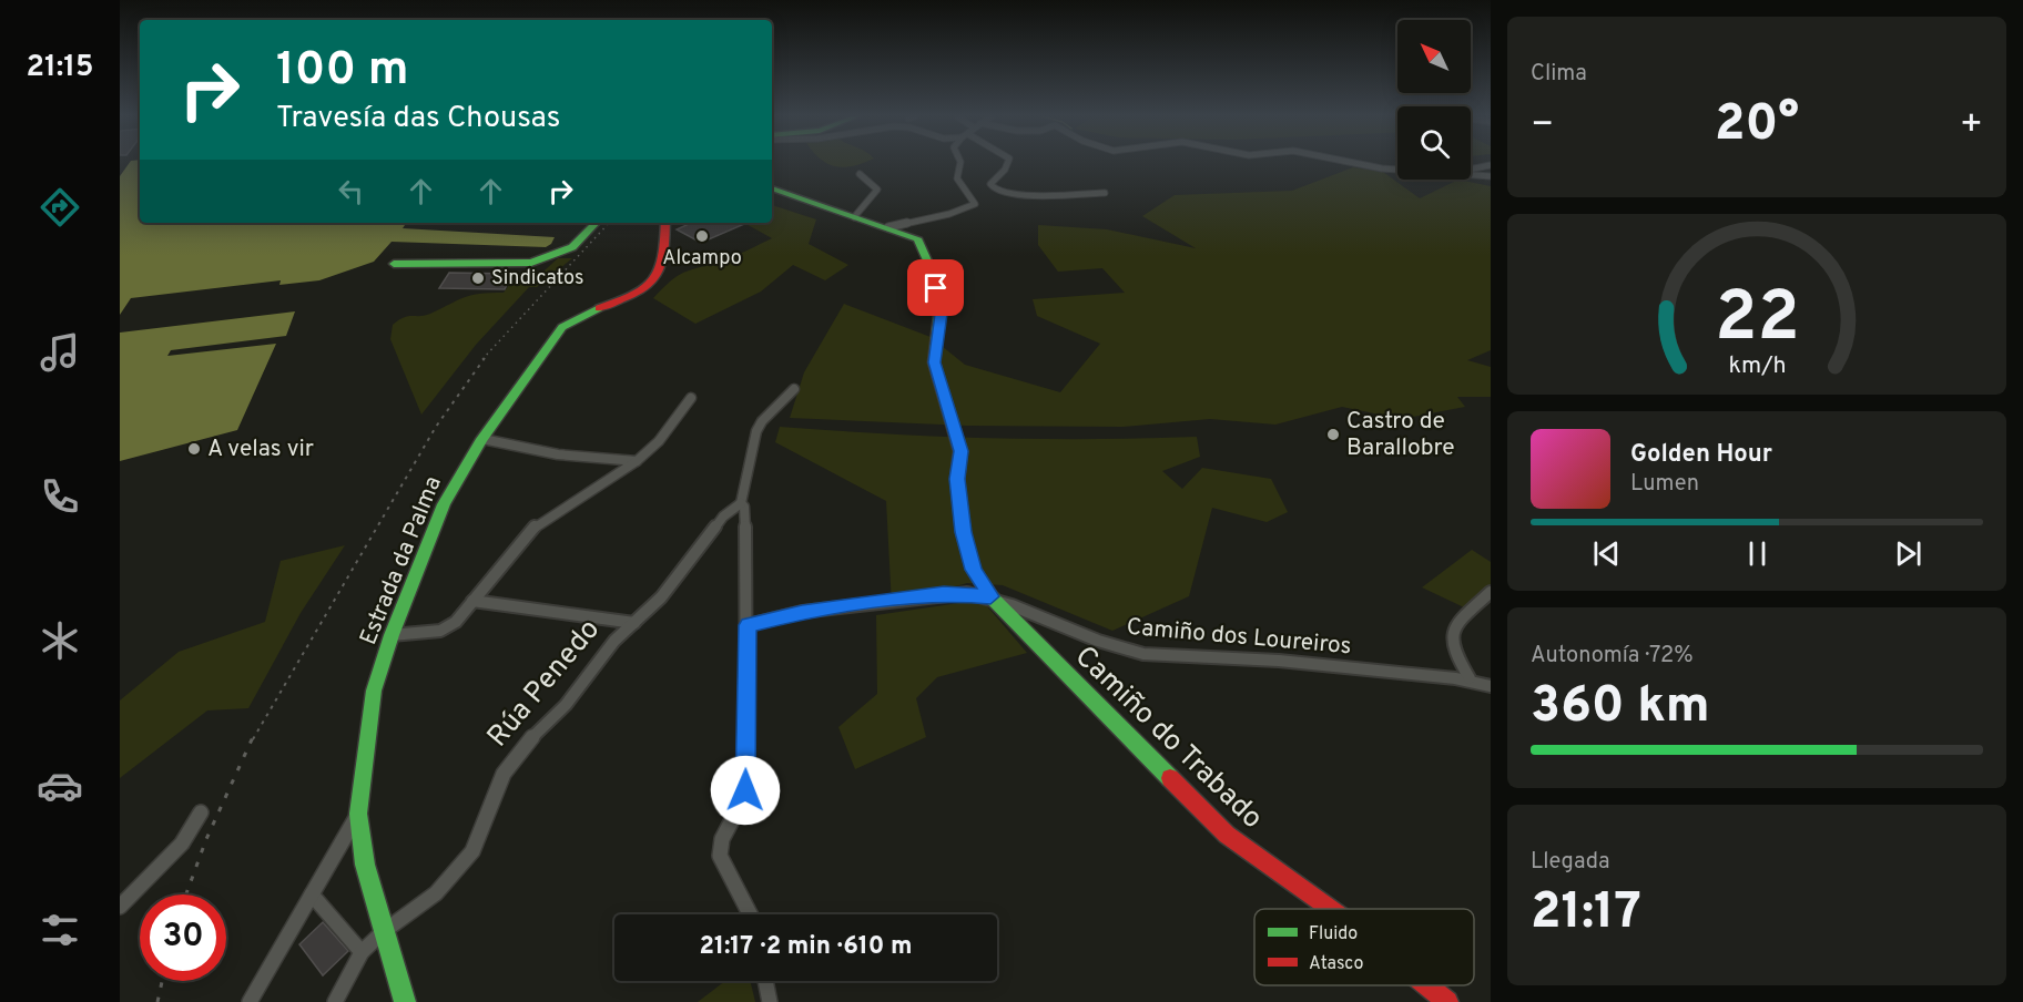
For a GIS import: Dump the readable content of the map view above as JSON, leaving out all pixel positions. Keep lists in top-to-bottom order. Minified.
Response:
{"streets":{"street":["Estrada da Palma","Camiño dos Loureiros","Rúa Penedo","Camiño do Trabado"]},"crossings":[["Estrada da Palma","Rúa Penedo"],["Camiño dos Loureiros","Camiño do Trabado"]],"places":["Alcampo","Sindicatos","Castro de Barallobre","A velas vir"],"legend":["Fluido","Atasco"],"north":"top left","page":{"tabs":"21:15","tile":["Clima",["Autonomía · 72%","360 km"],["Llegada","21:17"]],"turn":["100 m","Travesía das Chousas"],"heat":["−","20°","+"],"song":["Golden Hour","Lumen"],"limit":"30","trip":"21:17 · 2 min · 610 m","gauge":["22","km/h"]}}
